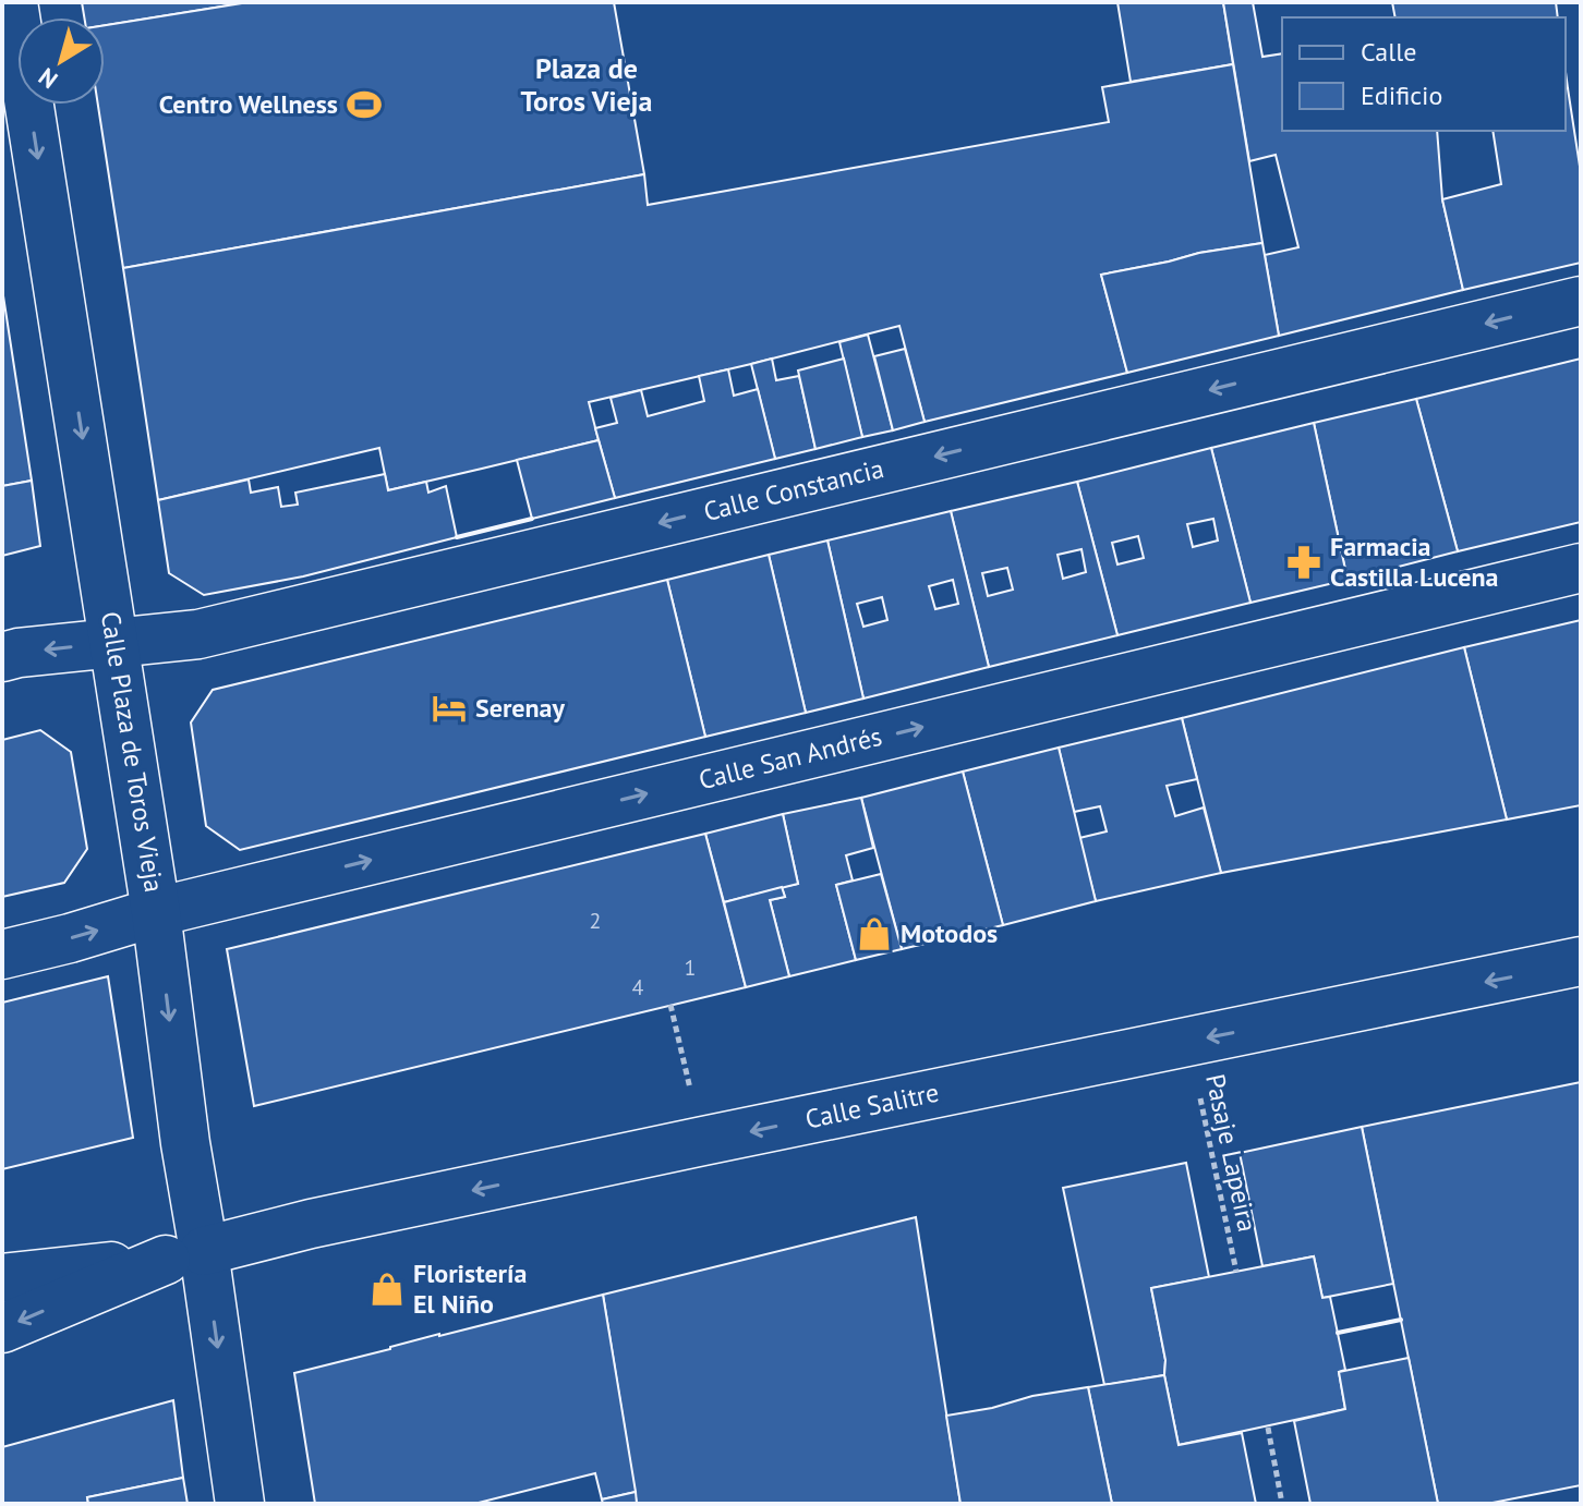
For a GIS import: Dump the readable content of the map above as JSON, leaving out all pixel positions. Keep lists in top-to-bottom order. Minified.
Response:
{"streets":{"street":["Calle Constancia","Calle Plaza de Toros Vieja","Calle San Andrés","Calle Salitre"],"path":["Pasaje Lapeira"]},"crossings":[["Calle Constancia","Calle Plaza de Toros Vieja"],["Calle Plaza de Toros Vieja","Calle San Andrés"],["Calle Plaza de Toros Vieja","Calle Salitre"],["Calle Salitre","Pasaje Lapeira"]],"one_way":["Calle Constancia","Calle Plaza de Toros Vieja","Calle San Andrés","Calle Salitre"],"districts":["Plaza de Toros Vieja"],"places":{"sports":["Centro Wellness"],"pharmacy":["Farmacia Castilla Lucena"],"hotel":["Serenay"],"shop":["Motodos","Floristería El Niño"]},"house_numbers":["2","1","4"],"legend":["Calle","Edificio"],"north":"bottom left"}
